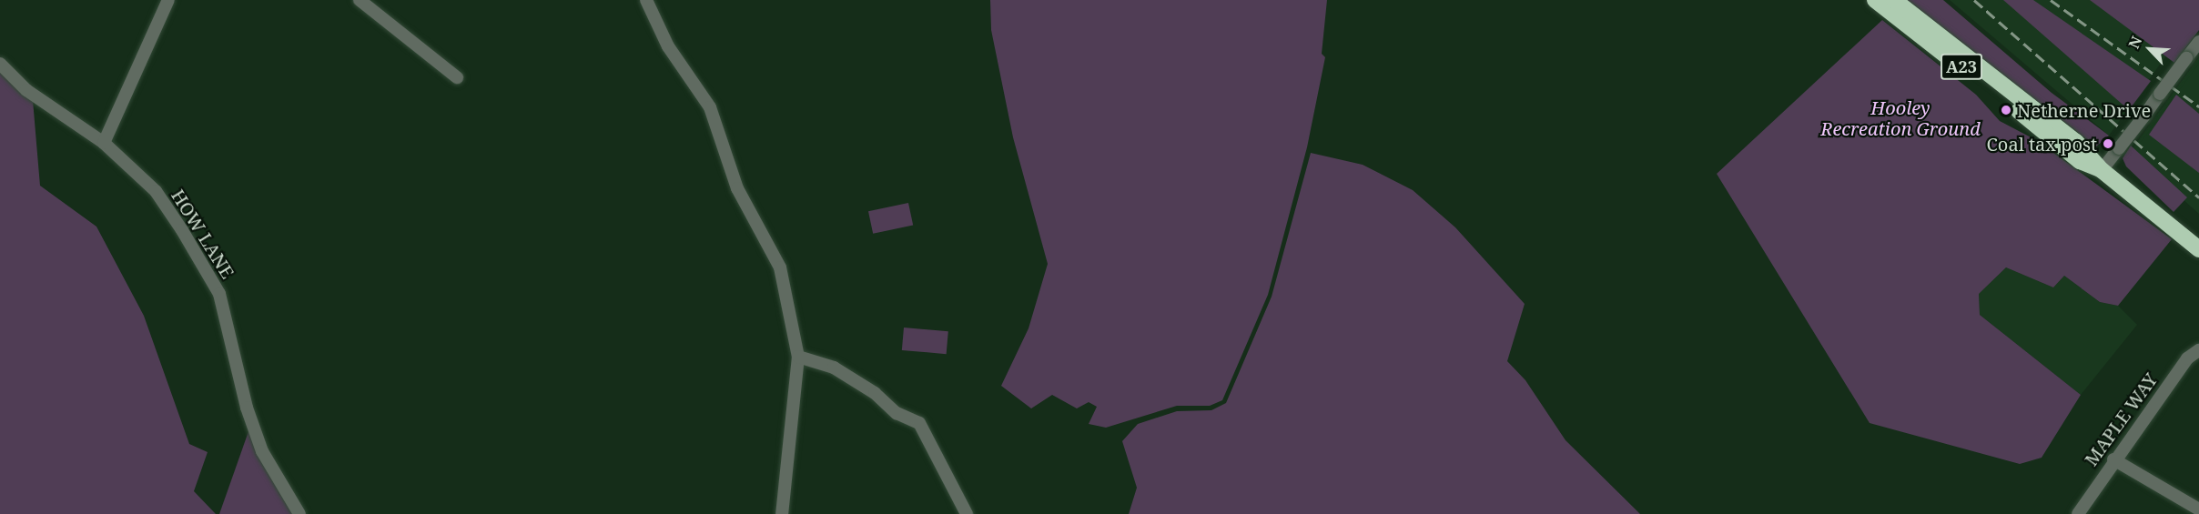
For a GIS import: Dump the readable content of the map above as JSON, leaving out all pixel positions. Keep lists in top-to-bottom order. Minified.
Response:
{"streets":{"highway":["A23"],"street":["HOW LANE","MAPLE WAY"]},"parks":["Hooley Recreation Ground"],"places":["Netherne Drive","Coal tax post"],"north":"top left"}
